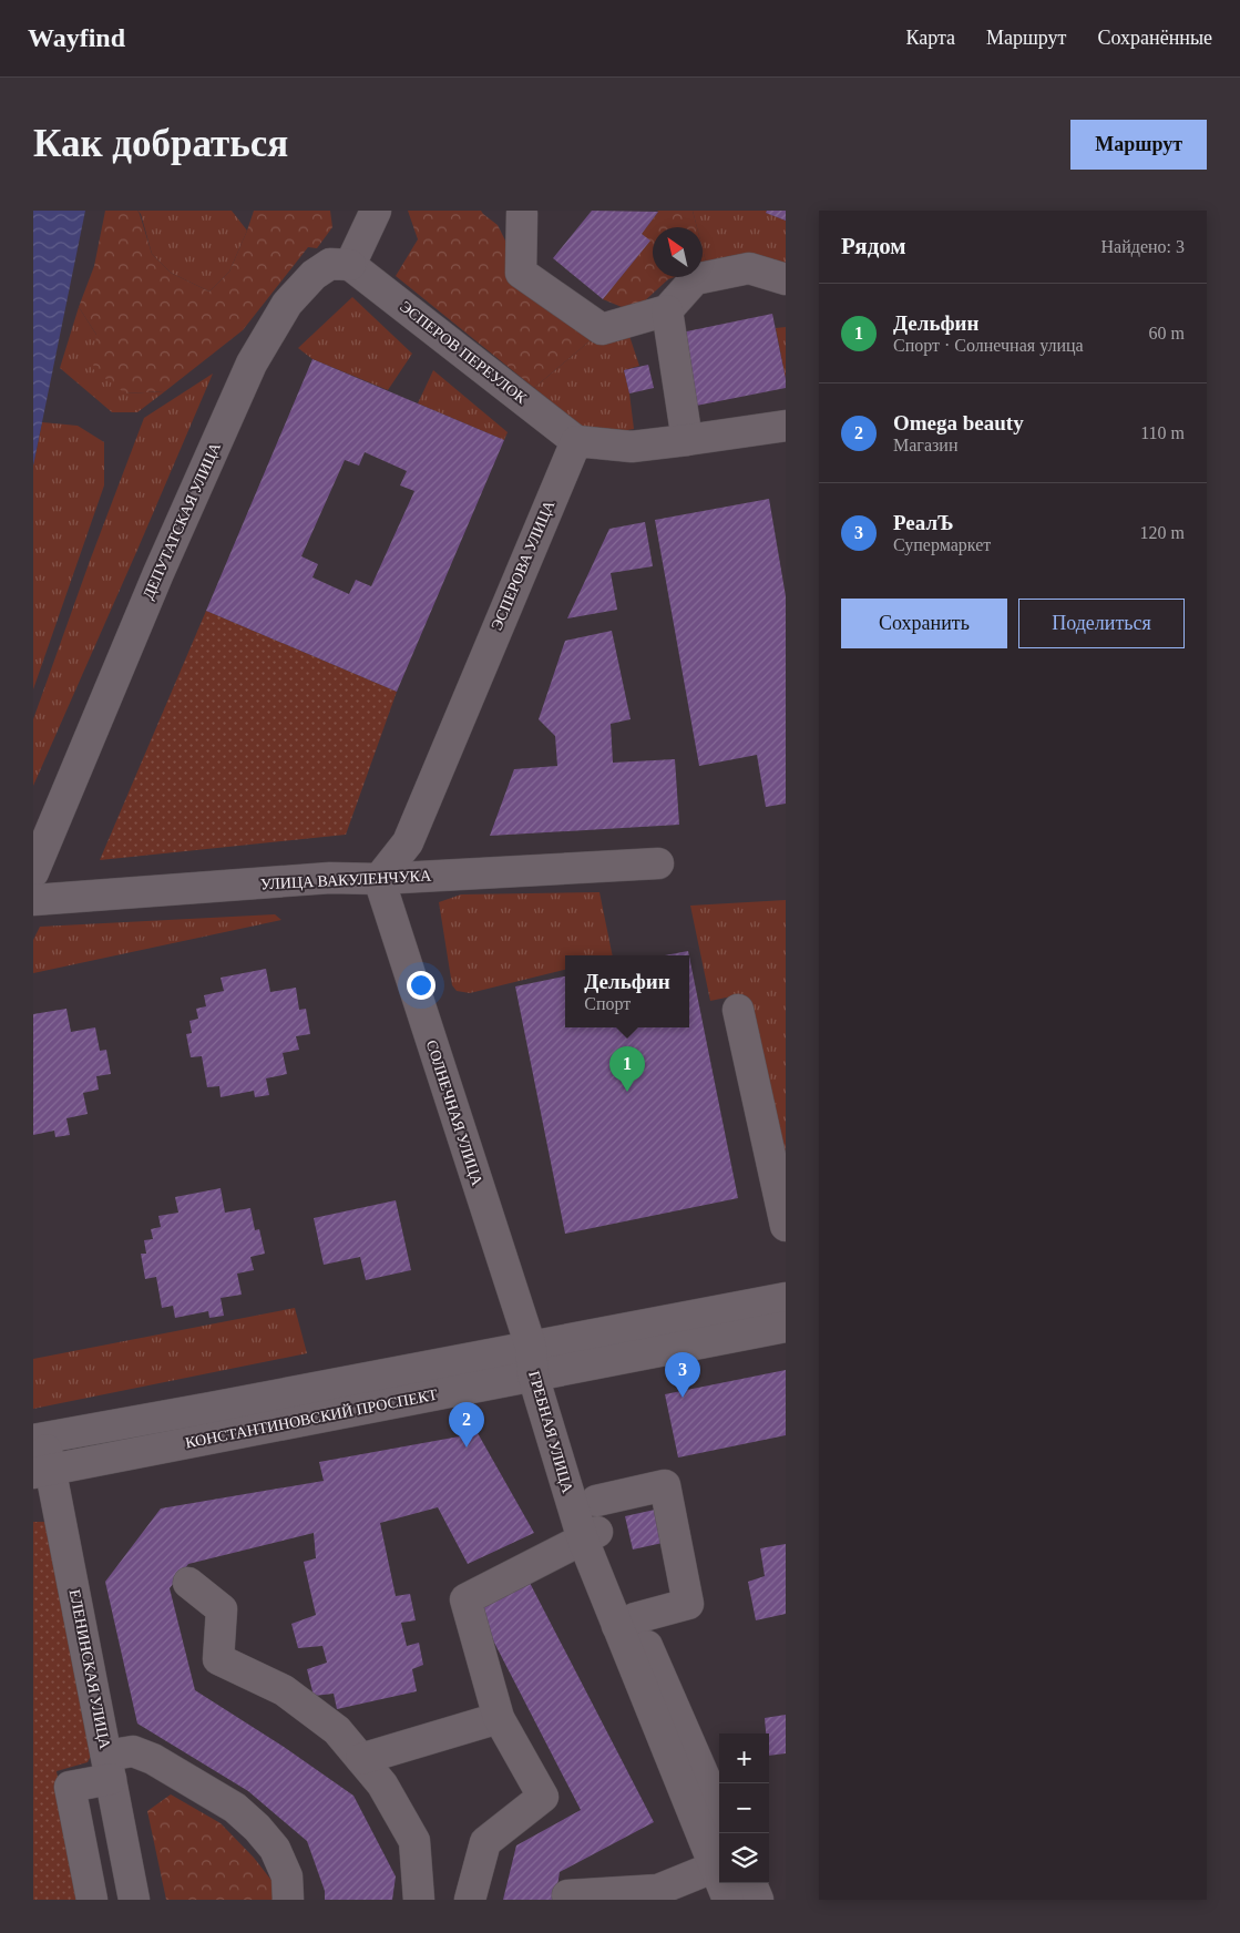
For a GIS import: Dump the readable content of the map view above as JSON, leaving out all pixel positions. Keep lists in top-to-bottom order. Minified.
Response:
{"streets":{"street":["ЭСПЕРОВ ПЕРЕУЛОК","ДЕПУТАТСКАЯ УЛИЦА","ЭСПЕРОВА УЛИЦА","УЛИЦА ВАКУЛЕНЧУКА","СОЛНЕЧНАЯ УЛИЦА","КОНСТАНТИНОВСКИЙ ПРОСПЕКТ","ГРЕБНАЯ УЛИЦА","ЕЛЕНИНСКАЯ УЛИЦА"]},"crossings":[["ЭСПЕРОВ ПЕРЕУЛОК","ДЕПУТАТСКАЯ УЛИЦА"],["ЭСПЕРОВ ПЕРЕУЛОК","ЭСПЕРОВА УЛИЦА"],["ЭСПЕРОВА УЛИЦА","УЛИЦА ВАКУЛЕНЧУКА"],["ЭСПЕРОВА УЛИЦА","СОЛНЕЧНАЯ УЛИЦА"],["УЛИЦА ВАКУЛЕНЧУКА","СОЛНЕЧНАЯ УЛИЦА"],["СОЛНЕЧНАЯ УЛИЦА","КОНСТАНТИНОВСКИЙ ПРОСПЕКТ"],["СОЛНЕЧНАЯ УЛИЦА","ГРЕБНАЯ УЛИЦА"],["КОНСТАНТИНОВСКИЙ ПРОСПЕКТ","ГРЕБНАЯ УЛИЦА"],["КОНСТАНТИНОВСКИЙ ПРОСПЕКТ","ЕЛЕНИНСКАЯ УЛИЦА"]],"north":"top left","page":{"header":"Wayfind","nav":["Карта","Маршрут","Сохранённые"],"buttons":["Маршрут",["Сохранить","Поделиться"]],"title":"Как добраться","heading":["Рядом","Найдено: 3"],"list":[{"mark":"1","name":"Дельфин","note":"Спорт · Солнечная улица","value":"60 m"},{"mark":"2","name":"Omega beauty","note":"Магазин","value":"110 m"},{"mark":"3","name":"РеалЪ","note":"Супермаркет","value":"120 m"}],"popup":["Дельфин","Спорт"],"pins":["1","3","2"],"map_buttons":["+","−"]}}
